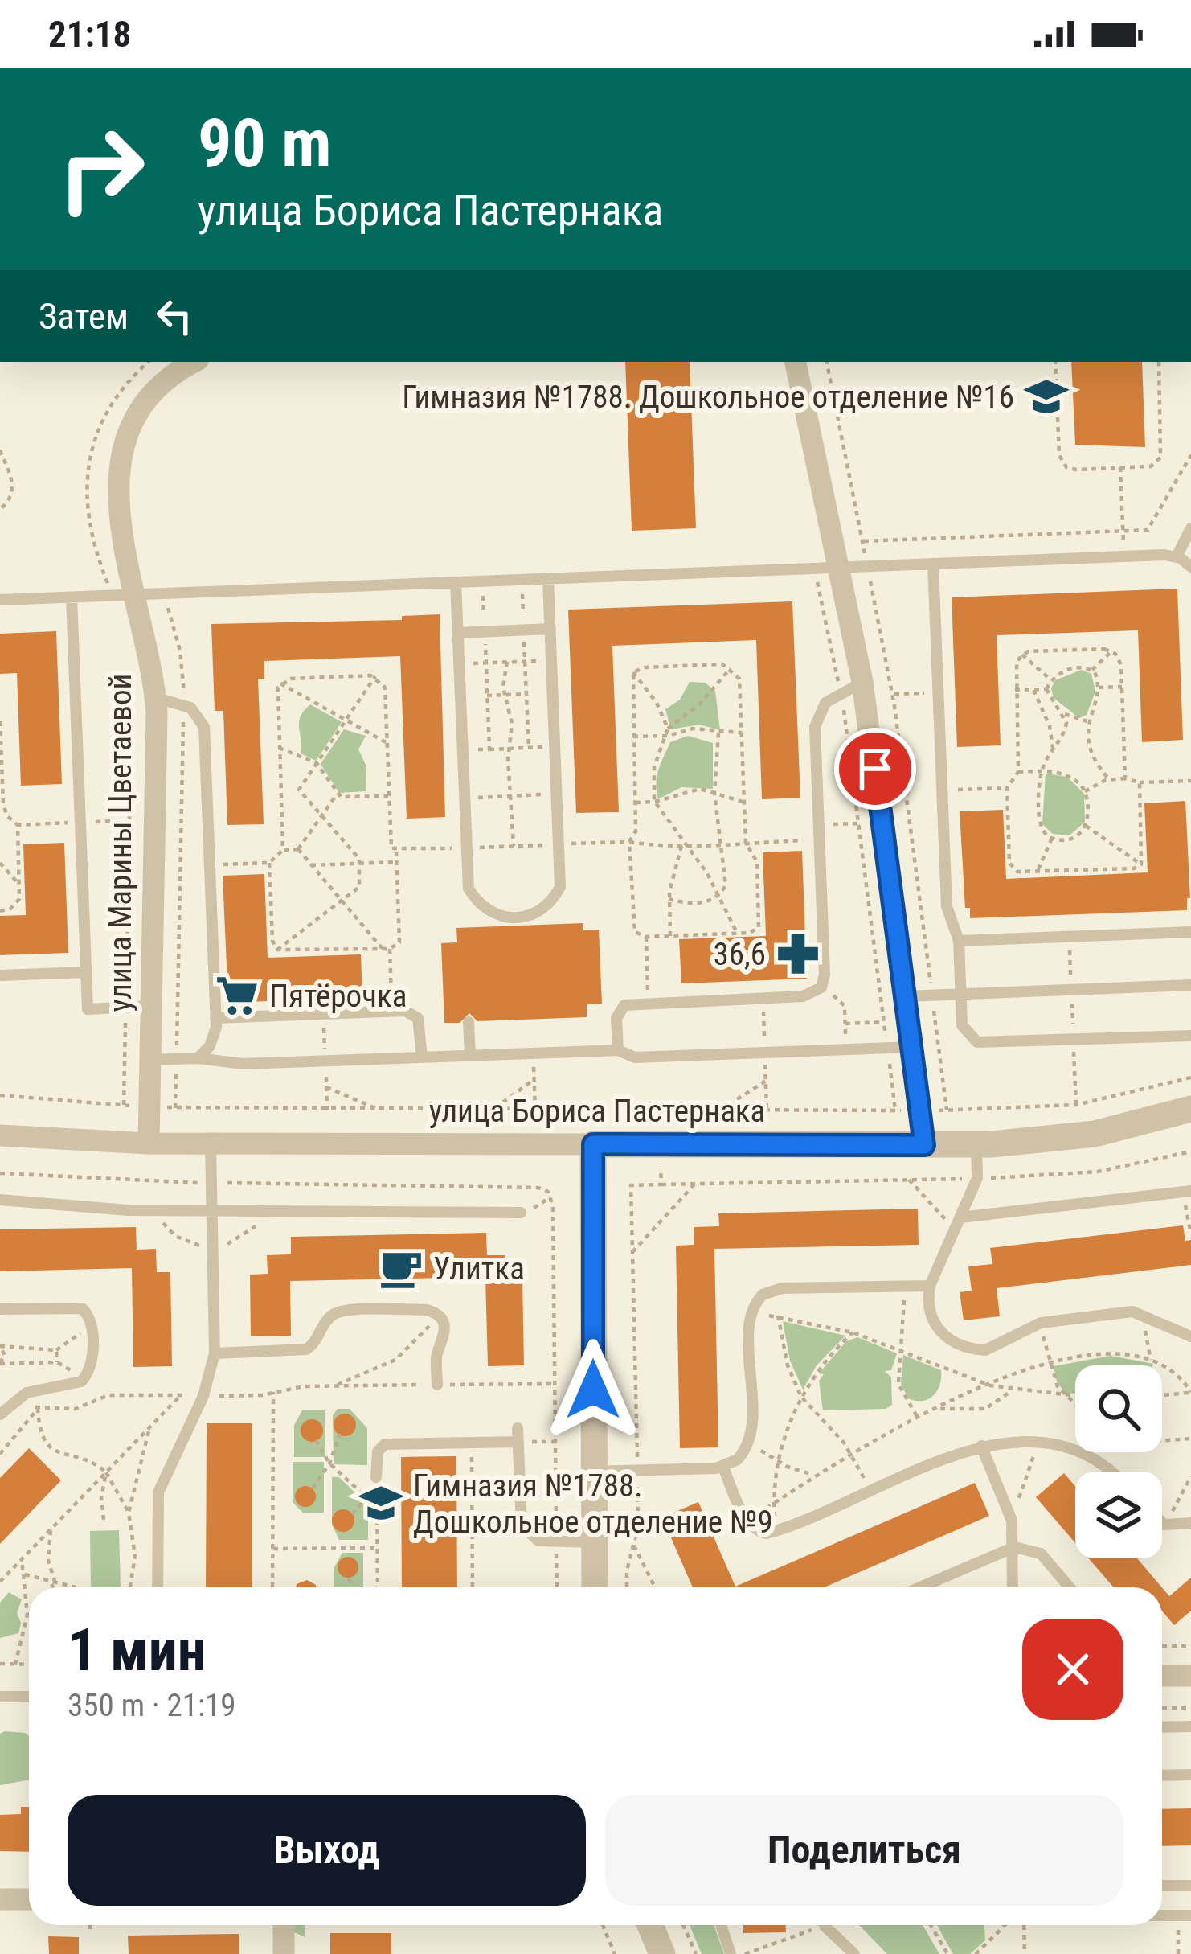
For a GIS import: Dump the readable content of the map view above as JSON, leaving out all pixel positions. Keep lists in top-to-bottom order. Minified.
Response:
{"streets":{"street":["улица Марины Цветаевой","улица Бориса Пастернака"]},"crossings":[["улица Марины Цветаевой","улица Бориса Пастернака"]],"places":{"school or university":["Гимназия №1788. Дошкольное отделение №16","Гимназия №1788. Дошкольное отделение №9"],"pharmacy":["36,6"],"supermarket":["Пятёрочка"],"cafe":["Улитка"]},"page":{"status":"21:18","turn":["90 m","улица Бориса Пастернака"],"then":"Затем","heading":["1 мин","350 m · 21:19"],"buttons":["Выход","Поделиться"]}}
